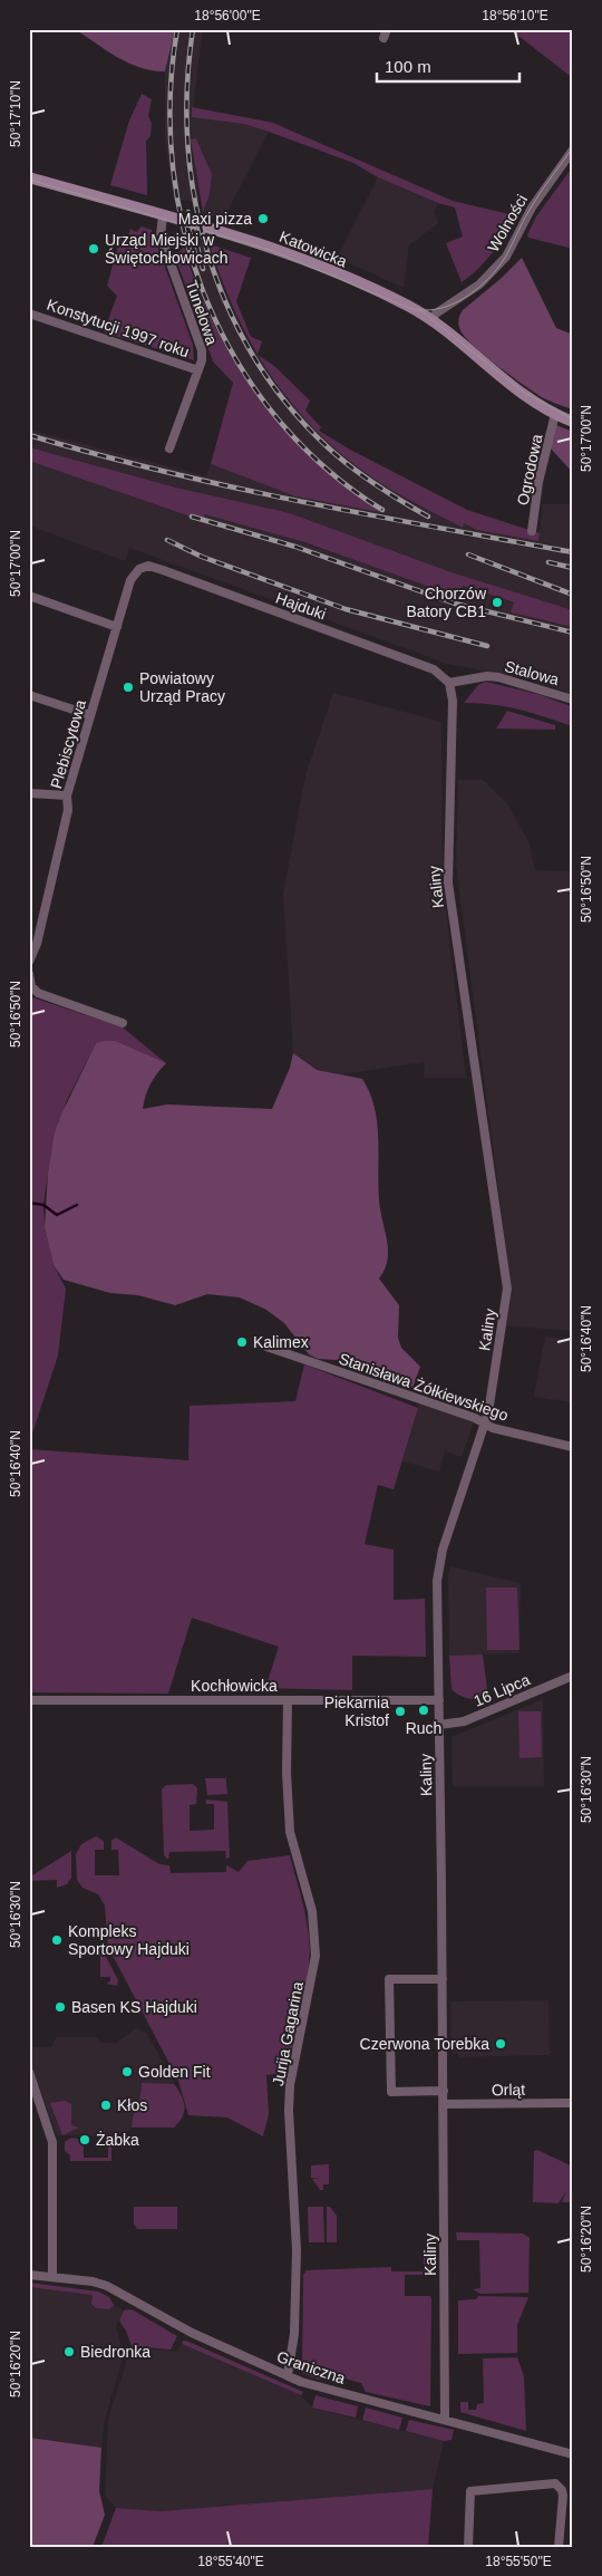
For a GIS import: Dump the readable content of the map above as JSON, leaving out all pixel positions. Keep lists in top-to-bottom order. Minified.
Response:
{"streets":{"street":["Wolności","Katowicka","Tunelowa","Konstytucji 1997 roku","Ogrodowa","Hajduki","Stalowa","Plebiscytowa","Kaliny","Stanisława Żółkiewskiego","Kochłowicka","16 Lipca","Jurija Gagarina","Orląt","Graniczna"]},"crossings":[["Wolności","Katowicka"],["Katowicka","Tunelowa"],["Katowicka","Ogrodowa"],["Tunelowa","Konstytucji 1997 roku"],["Hajduki","Stalowa"],["Hajduki","Plebiscytowa"],["Hajduki","Kaliny"],["Stalowa","Kaliny"],["Kaliny","Stanisława Żółkiewskiego"],["Kaliny","Kochłowicka"],["Kaliny","16 Lipca"],["Kaliny","Orląt"],["Kaliny","Graniczna"],["Kochłowicka","Jurija Gagarina"],["Jurija Gagarina","Graniczna"]],"places":["Maxi pizza","Urząd Miejski w Świętochłowicach","Chorzów Batory CB1","Powiatowy Urząd Pracy","Kalimex","Ruch","Piekarnia Kristof","Kompleks Sportowy Hajduki","Basen KS Hajduki","Czerwona Torebka","Golden Fit","Kłos","Żabka","Biedronka"],"scale_bar":"100 m","coordinates":["18°56'00\"E","18°56'10\"E","50°17'10\"N","50°17'00\"N","50°16'50\"N","50°16'40\"N","50°16'30\"N","50°16'20\"N","18°55'40\"E","18°55'50\"E"]}
